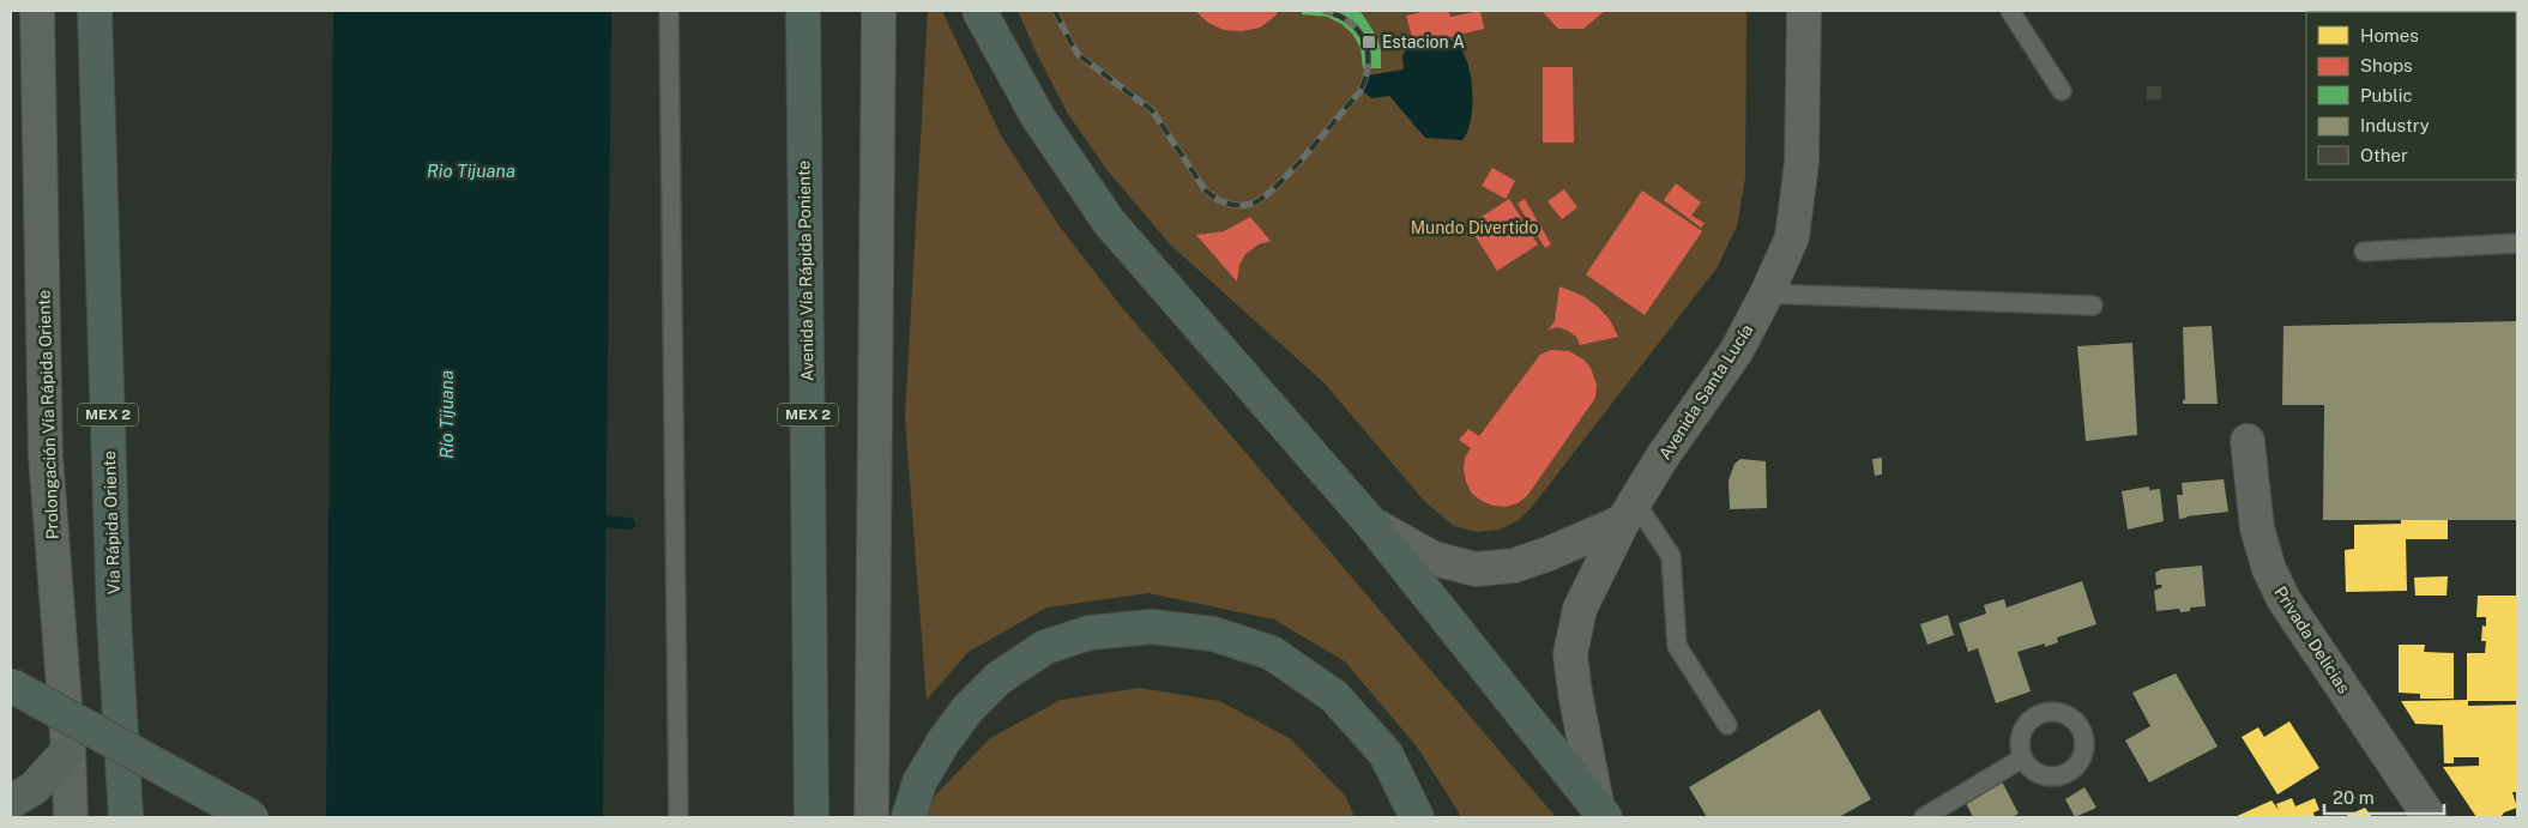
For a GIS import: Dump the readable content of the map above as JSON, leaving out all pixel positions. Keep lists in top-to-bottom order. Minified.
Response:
{"streets":{"highway":["Avenida Vía Rápida Poniente","MEX 2","Vía Rápida Oriente"],"main road":["Prolongación Vía Rápida Oriente"],"street":["Avenida Santa Lucía","Privada Delicias"]},"water":["Rio Tijuana","Río Tijuana"],"parks":["Mundo Divertido"],"places":{"transit":["Estacion A"]},"legend":["Homes","Shops","Public","Industry","Other"],"scale_bar":"20 m"}
